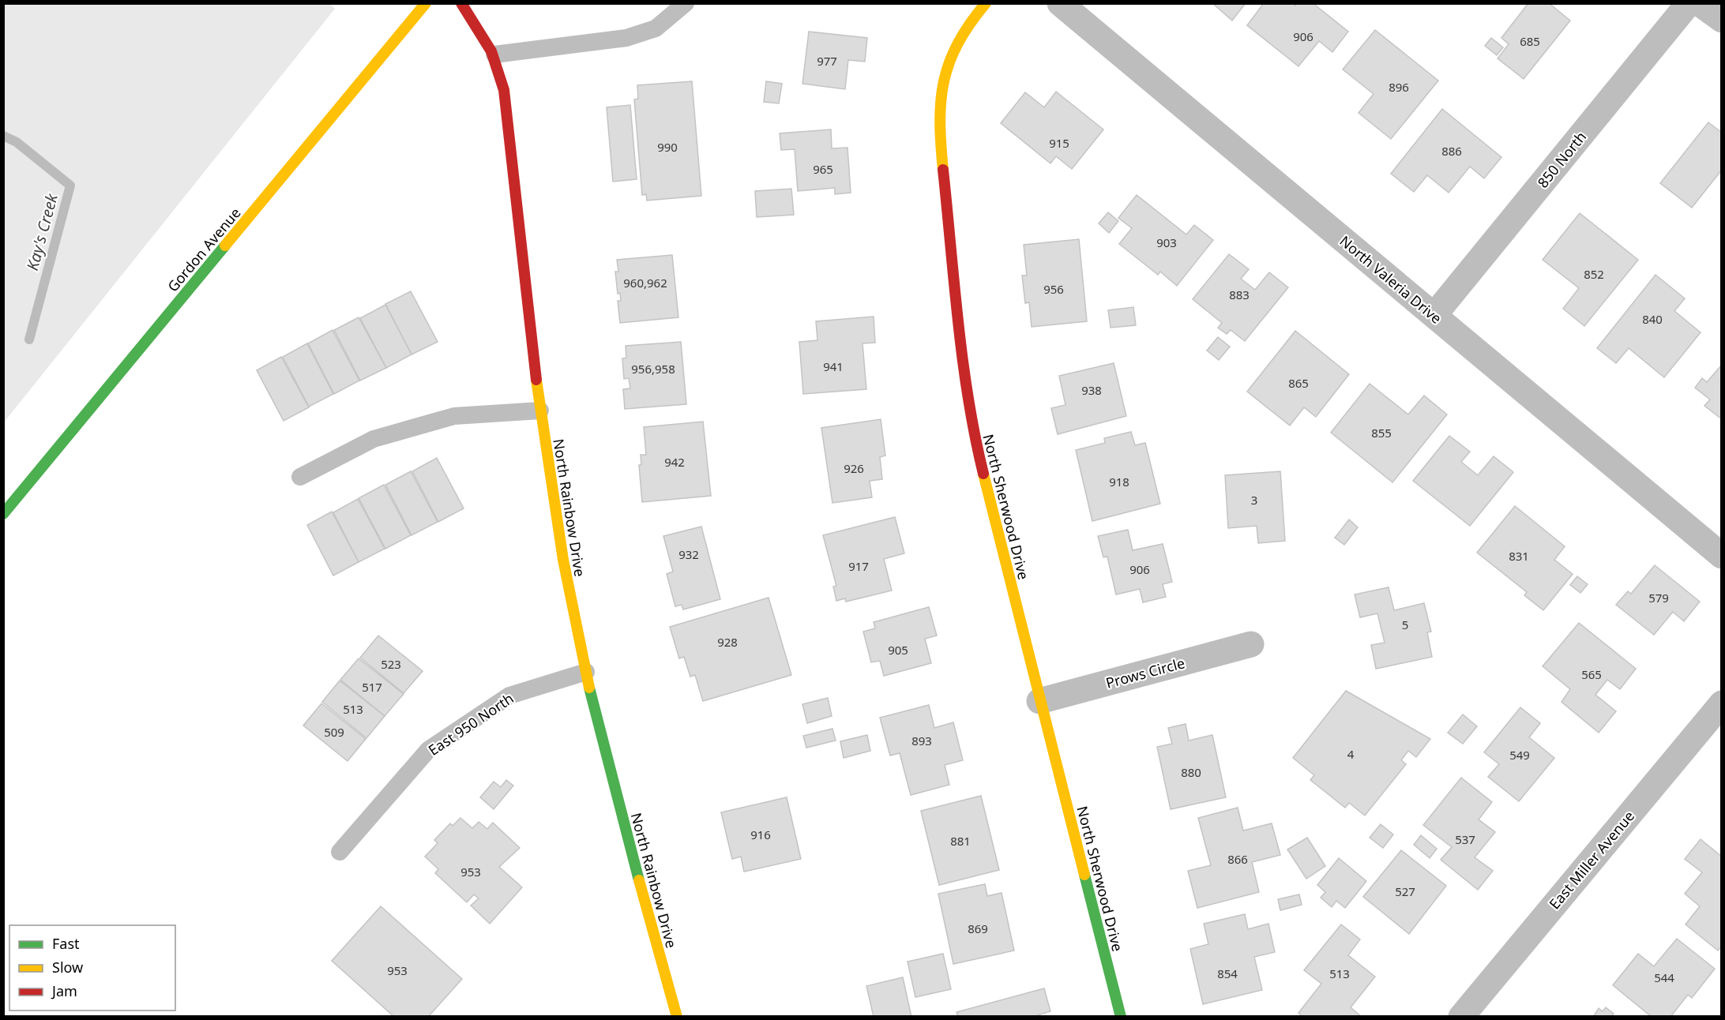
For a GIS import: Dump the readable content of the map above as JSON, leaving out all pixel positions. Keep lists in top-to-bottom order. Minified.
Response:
{"streets":{"street":["850 North","Gordon Avenue","North Valeria Drive","North Sherwood Drive","North Rainbow Drive","Prows Circle","East Miller Avenue"],"lane":["East 950 North"]},"crossings":[["850 North","North Valeria Drive"],["North Sherwood Drive","Prows Circle"],["North Rainbow Drive","East 950 North"]],"water":["Kay's Creek"],"house_numbers":["906","685","977","896","915","990","886","965","903","852","960,962","956","883","840","941","956,958","865","938","855","942","926","918","3","932","831","917","906","579","5","928","905","523","565","517","513","509","893","4","549","880","916","537","881","866","953","527","869","953","854","513","544"],"legend":["Fast","Slow","Jam"]}
